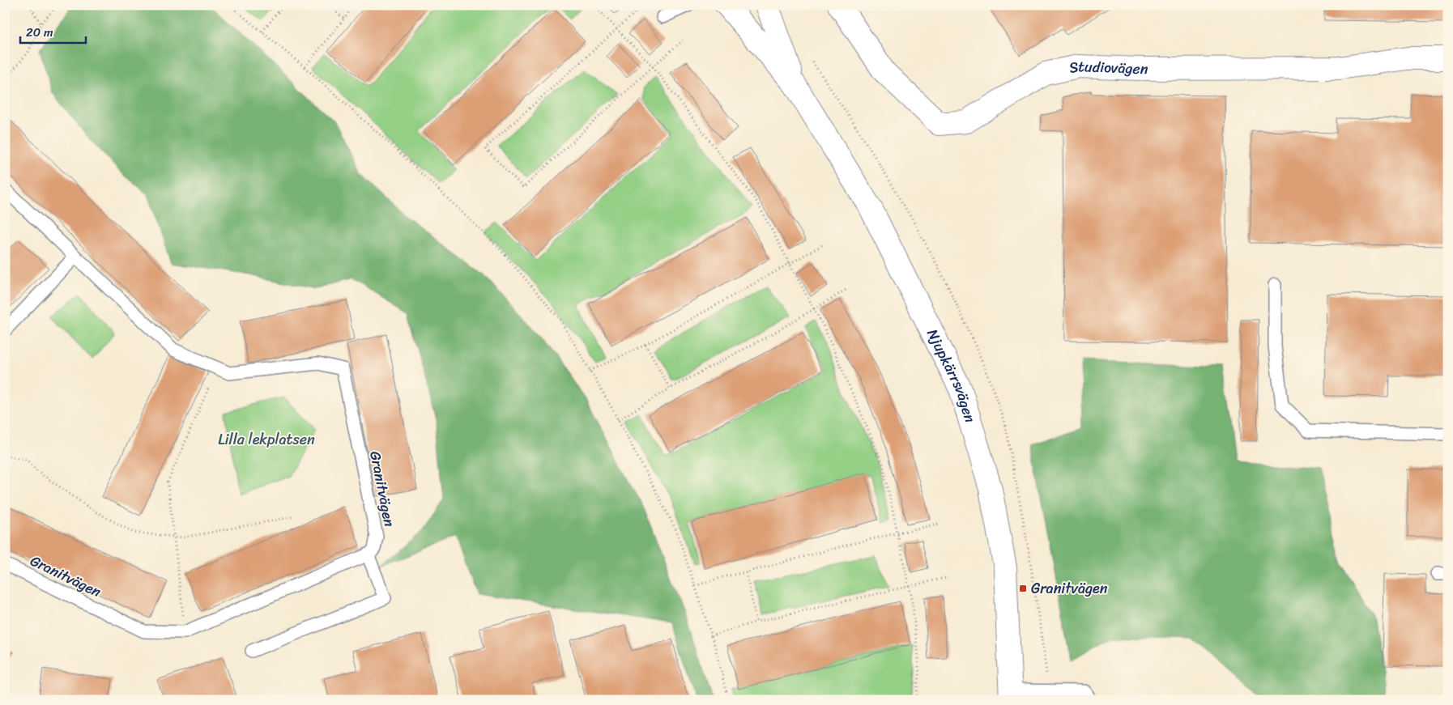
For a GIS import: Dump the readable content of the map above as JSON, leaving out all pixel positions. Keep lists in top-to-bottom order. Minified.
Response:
{"streets":{"street":["Studiovägen","Njupkärrsvägen"],"lane":["Granitvägen"]},"parks":["Lilla lekplatsen"],"places":{"transit":["Granitvägen"]},"scale_bar":"20 m"}
